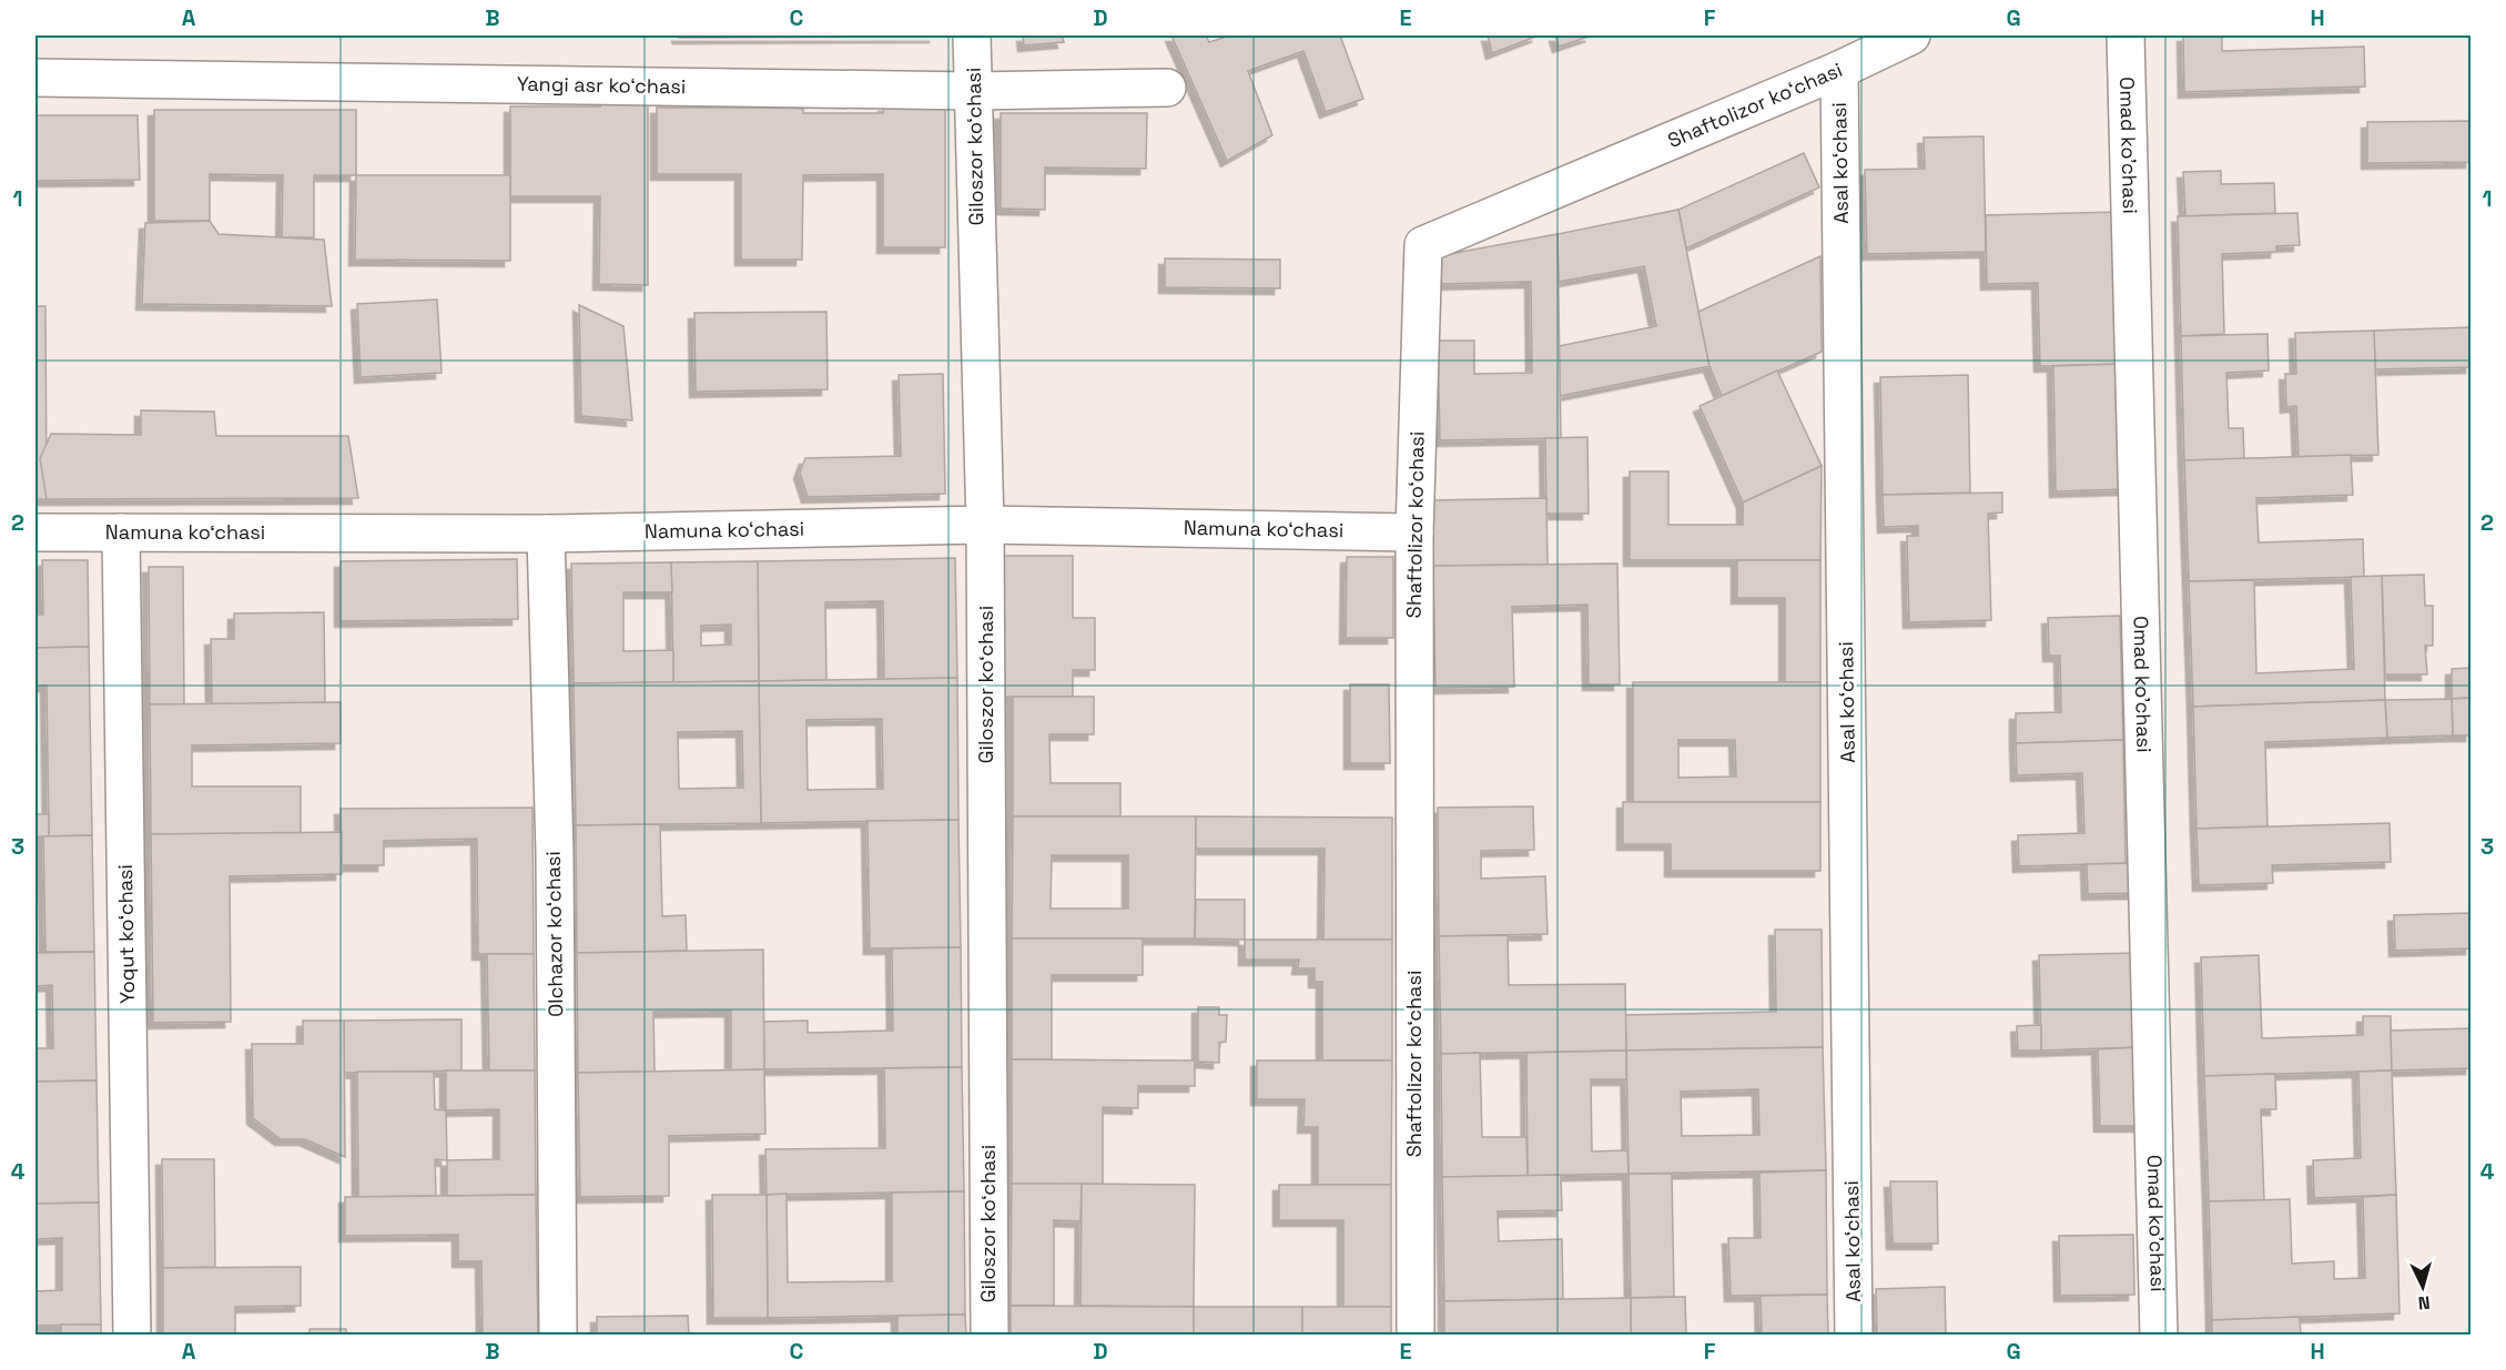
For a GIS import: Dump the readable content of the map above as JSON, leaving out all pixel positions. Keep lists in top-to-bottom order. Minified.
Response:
{"streets":{"street":["Yangi asr koʻchasi","Shaftolizor koʻchasi","Giloszor koʻchasi","Omad ko'chasi","Asal koʻchasi","Namuna koʻchasi","Yoqut koʻchasi","Olchazor koʻchasi"]},"crossings":[["Yangi asr koʻchasi","Giloszor koʻchasi"],["Shaftolizor koʻchasi","Asal koʻchasi"],["Shaftolizor koʻchasi","Namuna koʻchasi"],["Giloszor koʻchasi","Namuna koʻchasi"],["Namuna koʻchasi","Yoqut koʻchasi"],["Namuna koʻchasi","Olchazor koʻchasi"]],"north":"bottom","grid":{"columns":["A","B","C","D","E","F","G","H"],"rows":["1","2","3","4"]}}
